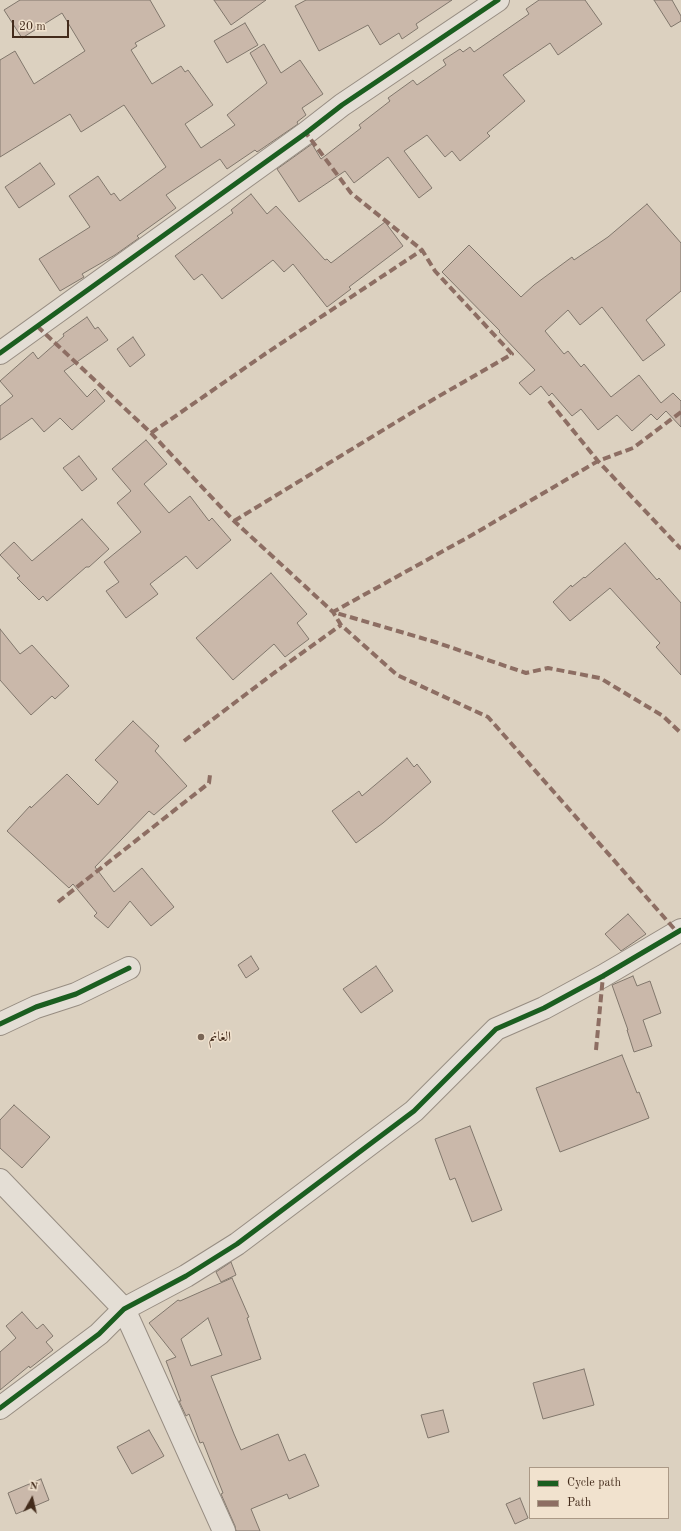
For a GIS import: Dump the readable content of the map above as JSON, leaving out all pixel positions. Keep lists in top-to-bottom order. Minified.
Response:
{"places":["الغانم"],"legend":["Cycle path","Path"],"scale_bar":"20 m","north":"top"}
